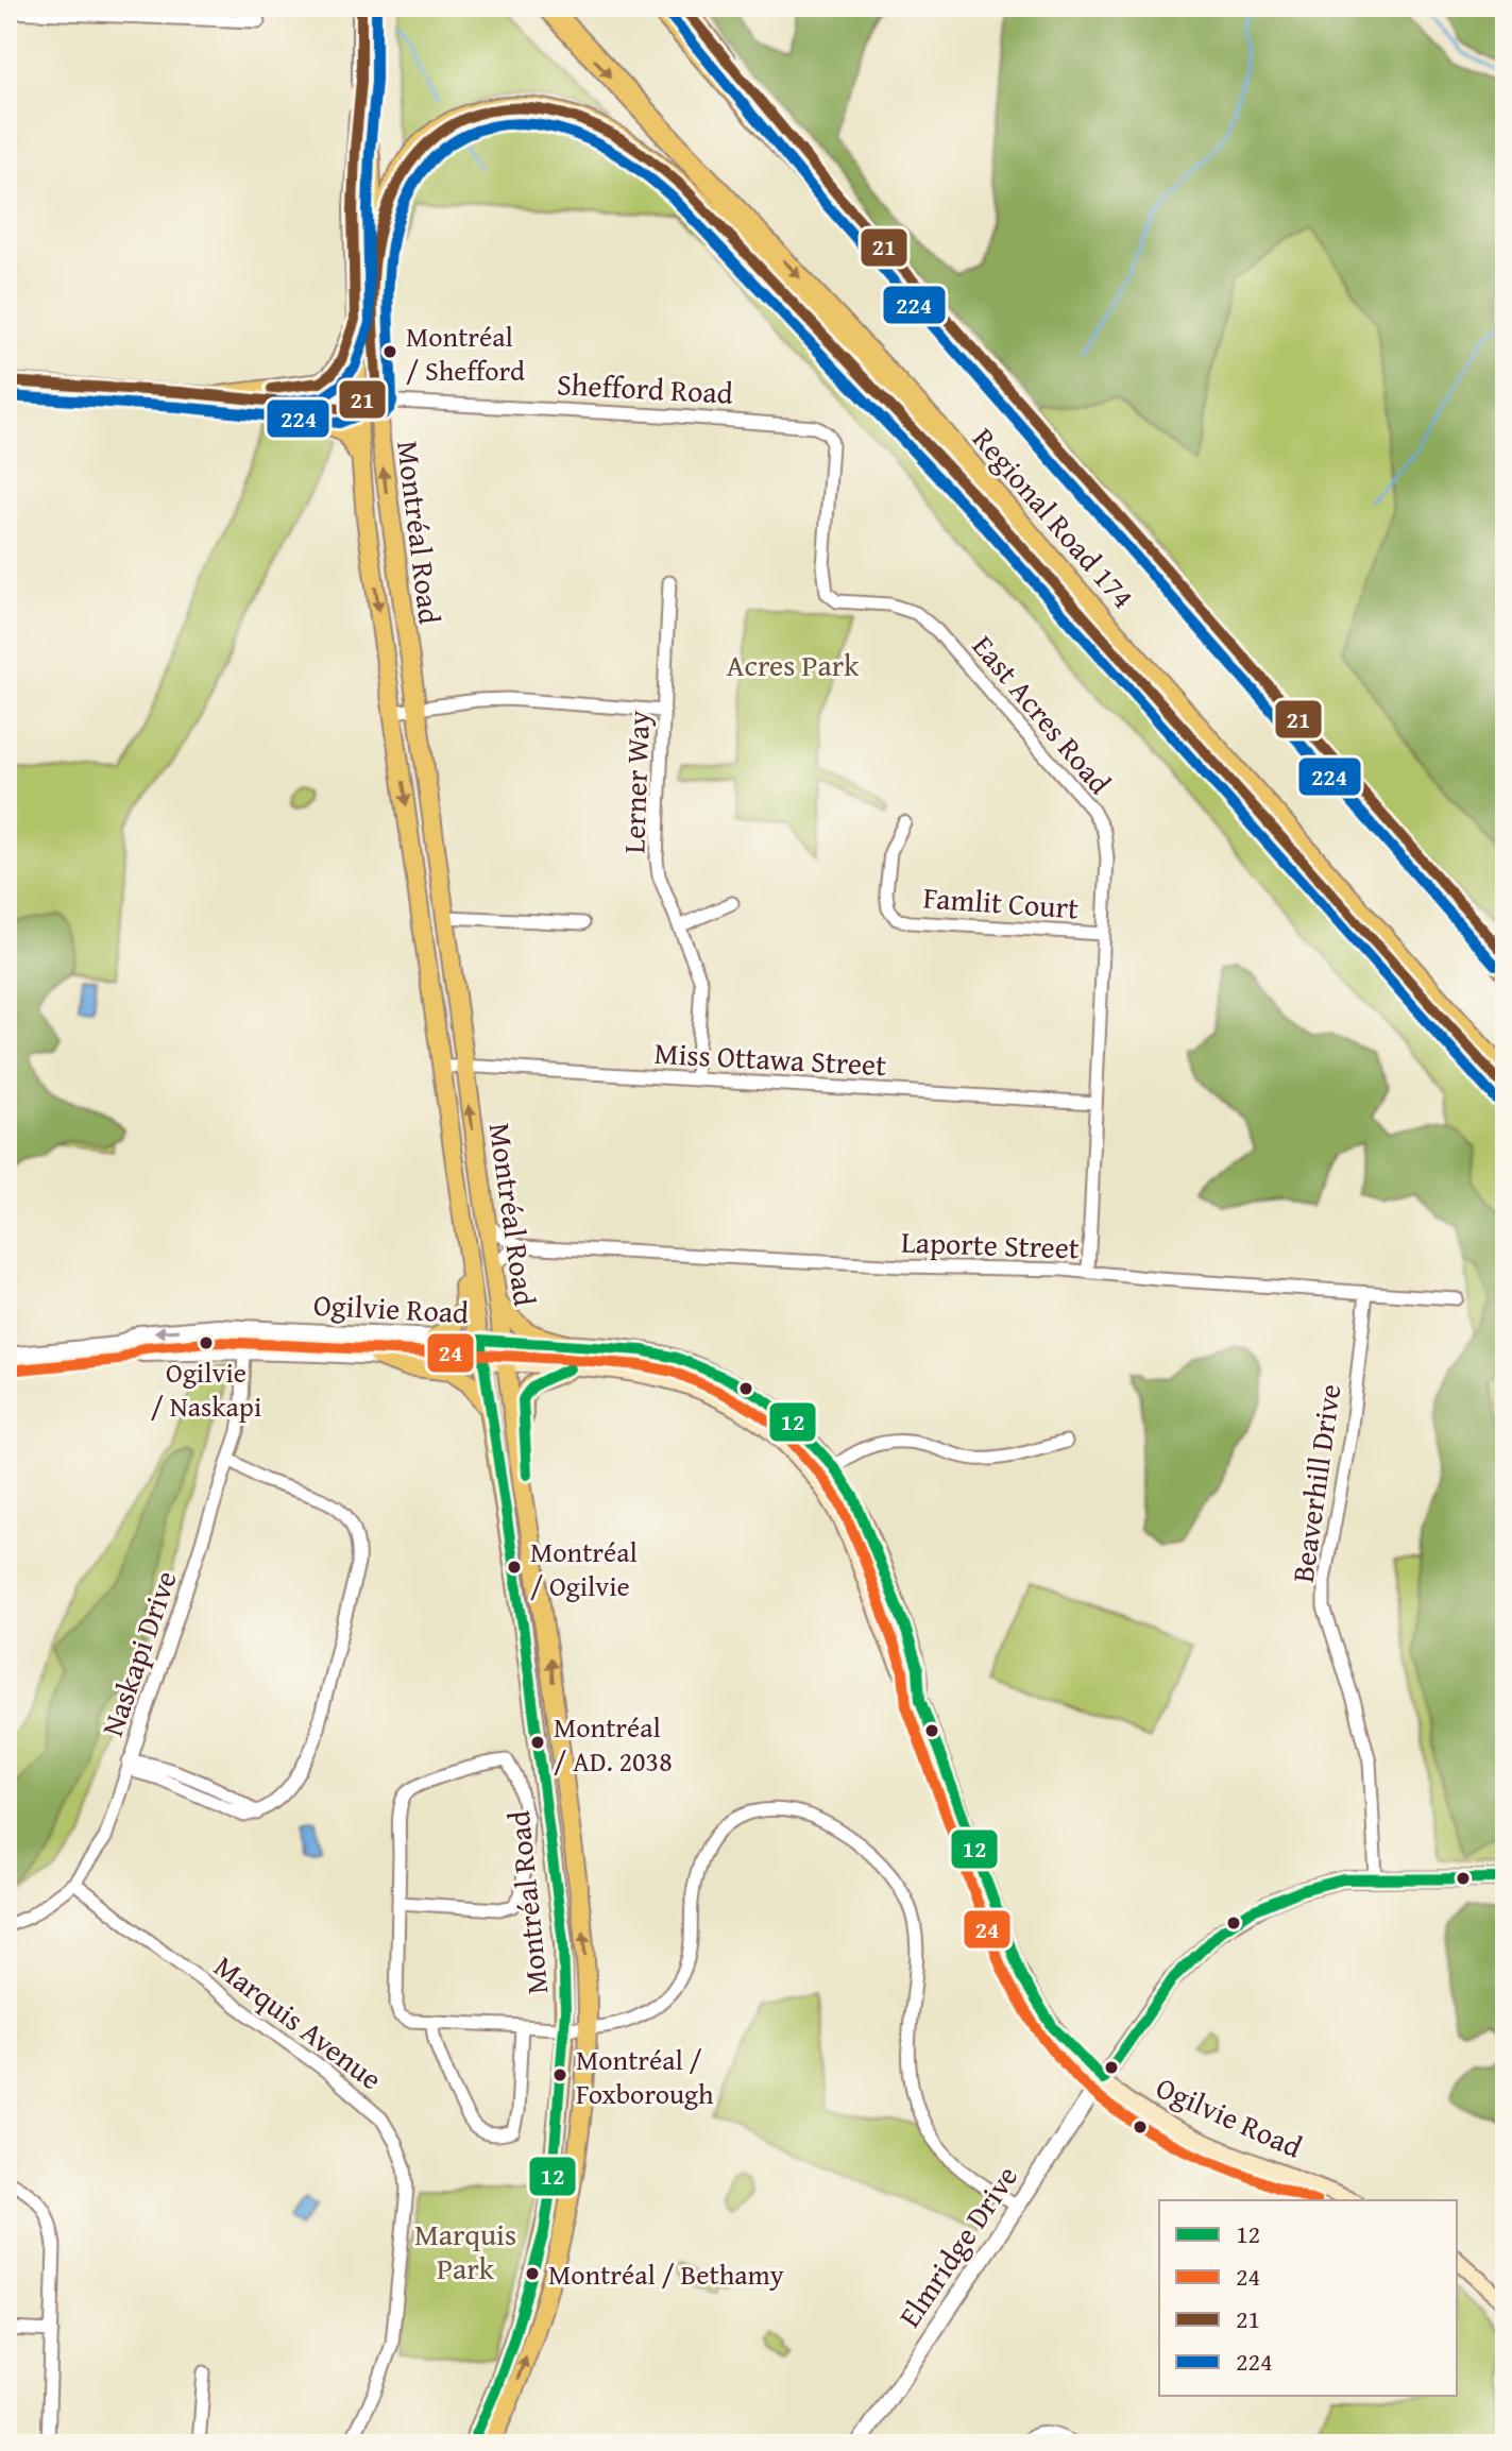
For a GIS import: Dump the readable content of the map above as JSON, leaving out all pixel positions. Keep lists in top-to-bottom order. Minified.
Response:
{"streets":{"highway":["Regional Road 174"],"main road":["Montréal Road","Ogilvie Road"],"street":["Shefford Road","East Acres Road","Lerner Way","Famlit Court","Miss Ottawa Street","Laporte Street","Beaverhill Drive","Naskapi Drive","Marquis Avenue","Elmridge Drive"]},"crossings":[["Shefford Road","Montréal Road"],["Shefford Road","East Acres Road"],["Montréal Road","Miss Ottawa Street"],["Montréal Road","Laporte Street"],["Montréal Road","Ogilvie Road"],["East Acres Road","Famlit Court"],["East Acres Road","Miss Ottawa Street"],["East Acres Road","Laporte Street"],["Lerner Way","Miss Ottawa Street"],["Laporte Street","Beaverhill Drive"],["Ogilvie Road","Naskapi Drive"],["Ogilvie Road","Elmridge Drive"],["Beaverhill Drive","Elmridge Drive"],["Naskapi Drive","Marquis Avenue"]],"parks":["Acres Park","Marquis Park"],"places":["Montréal / Shefford","Ogilvie / Naskapi","Montréal / Ogilvie","Montréal / AD. 2038","Montréal / Foxborough","Montréal / Bethamy"],"lines":["transit line 21","transit line 224","transit line 12","transit line 24"],"legend":["12","24","21","224"]}
